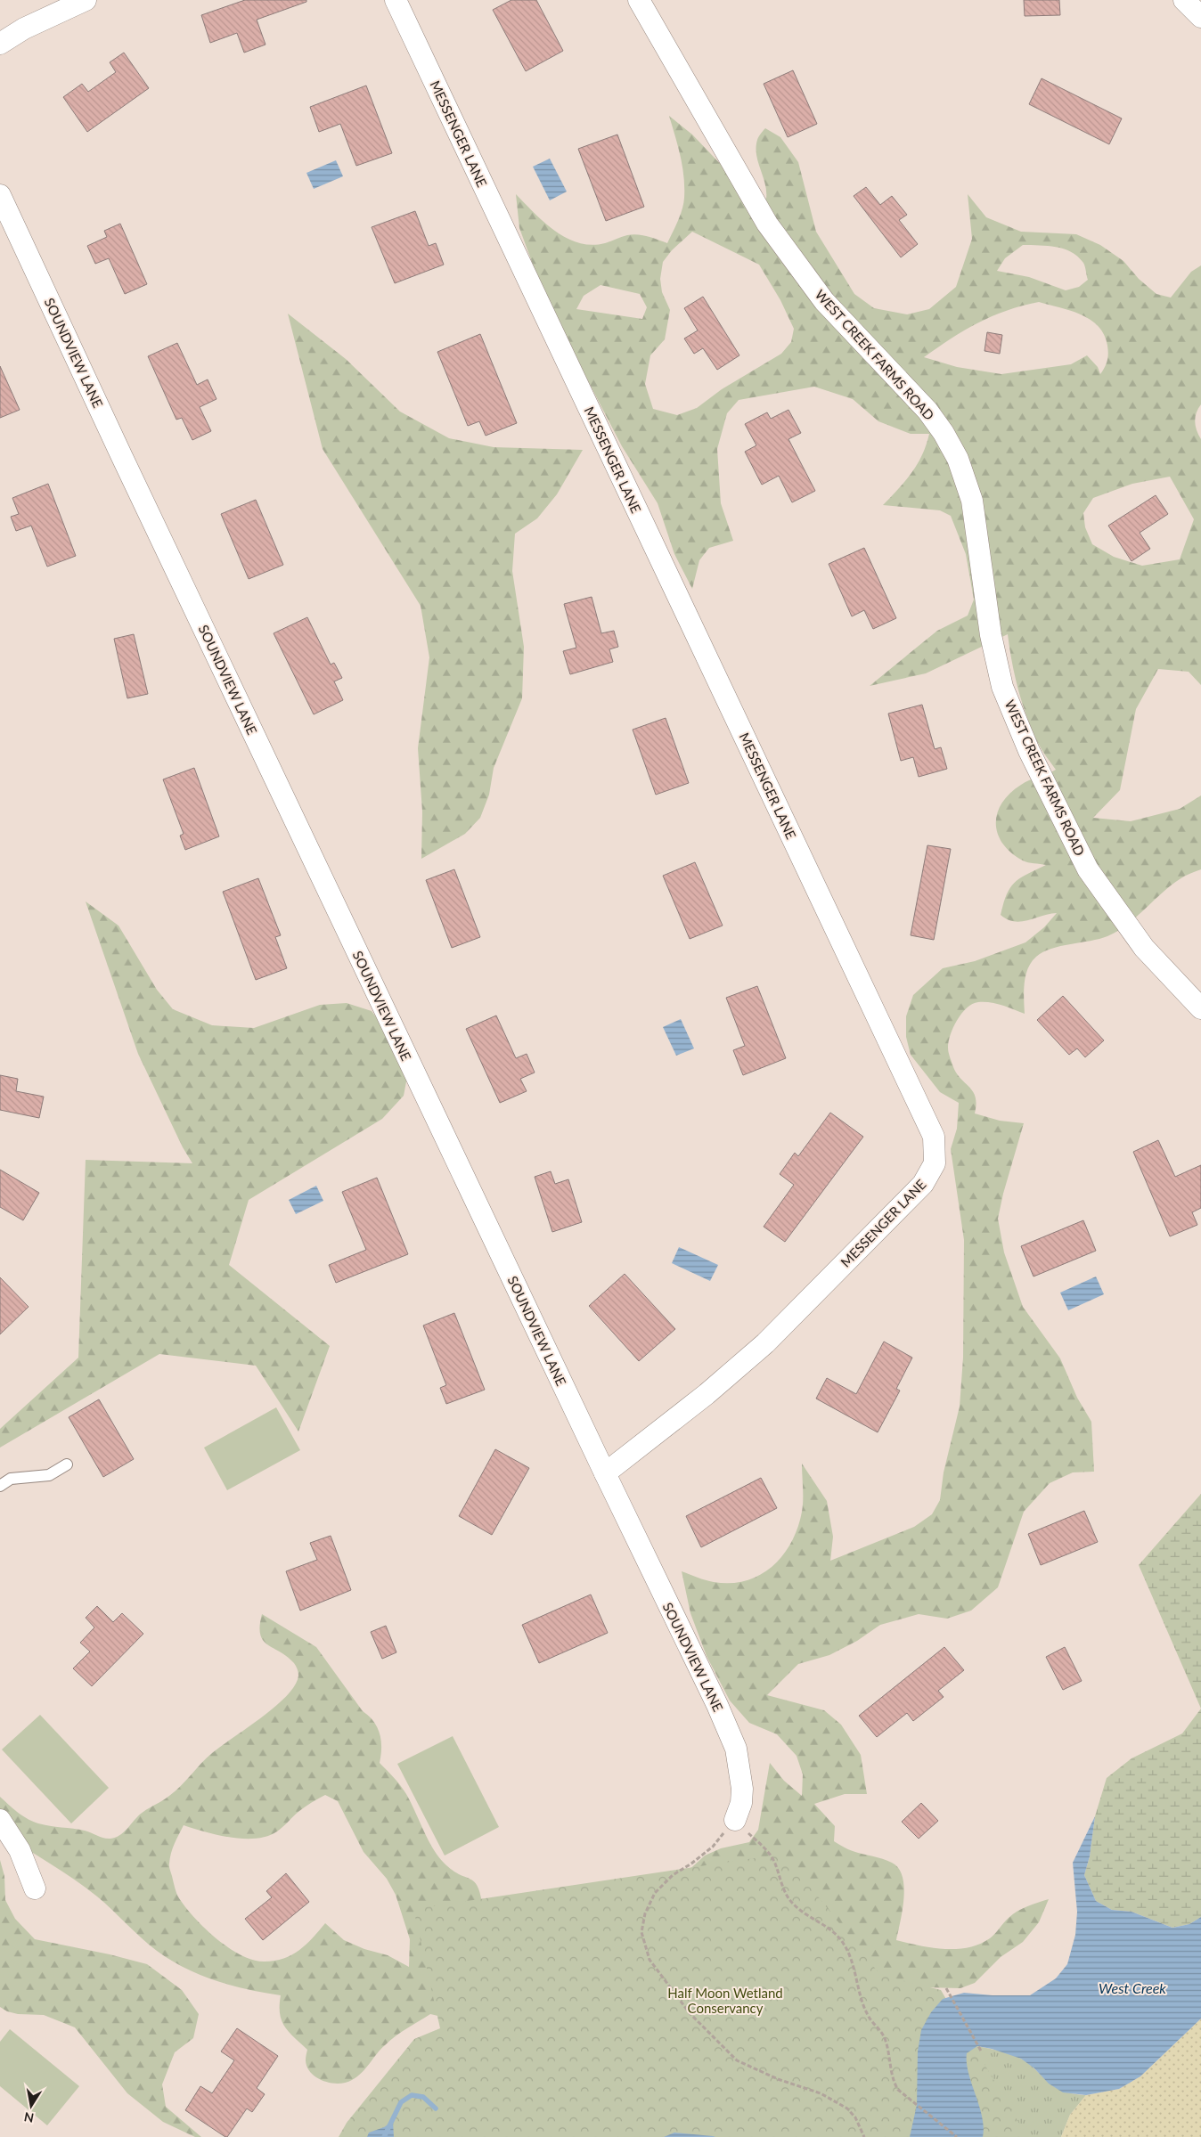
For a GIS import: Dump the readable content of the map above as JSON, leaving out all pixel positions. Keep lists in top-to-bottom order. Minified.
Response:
{"streets":{"street":["MESSENGER LANE","SOUNDVIEW LANE","WEST CREEK FARMS ROAD"]},"crossings":[["MESSENGER LANE","SOUNDVIEW LANE"]],"water":["West Creek"],"parks":["Half Moon Wetland Conservancy"],"north":"bottom"}
